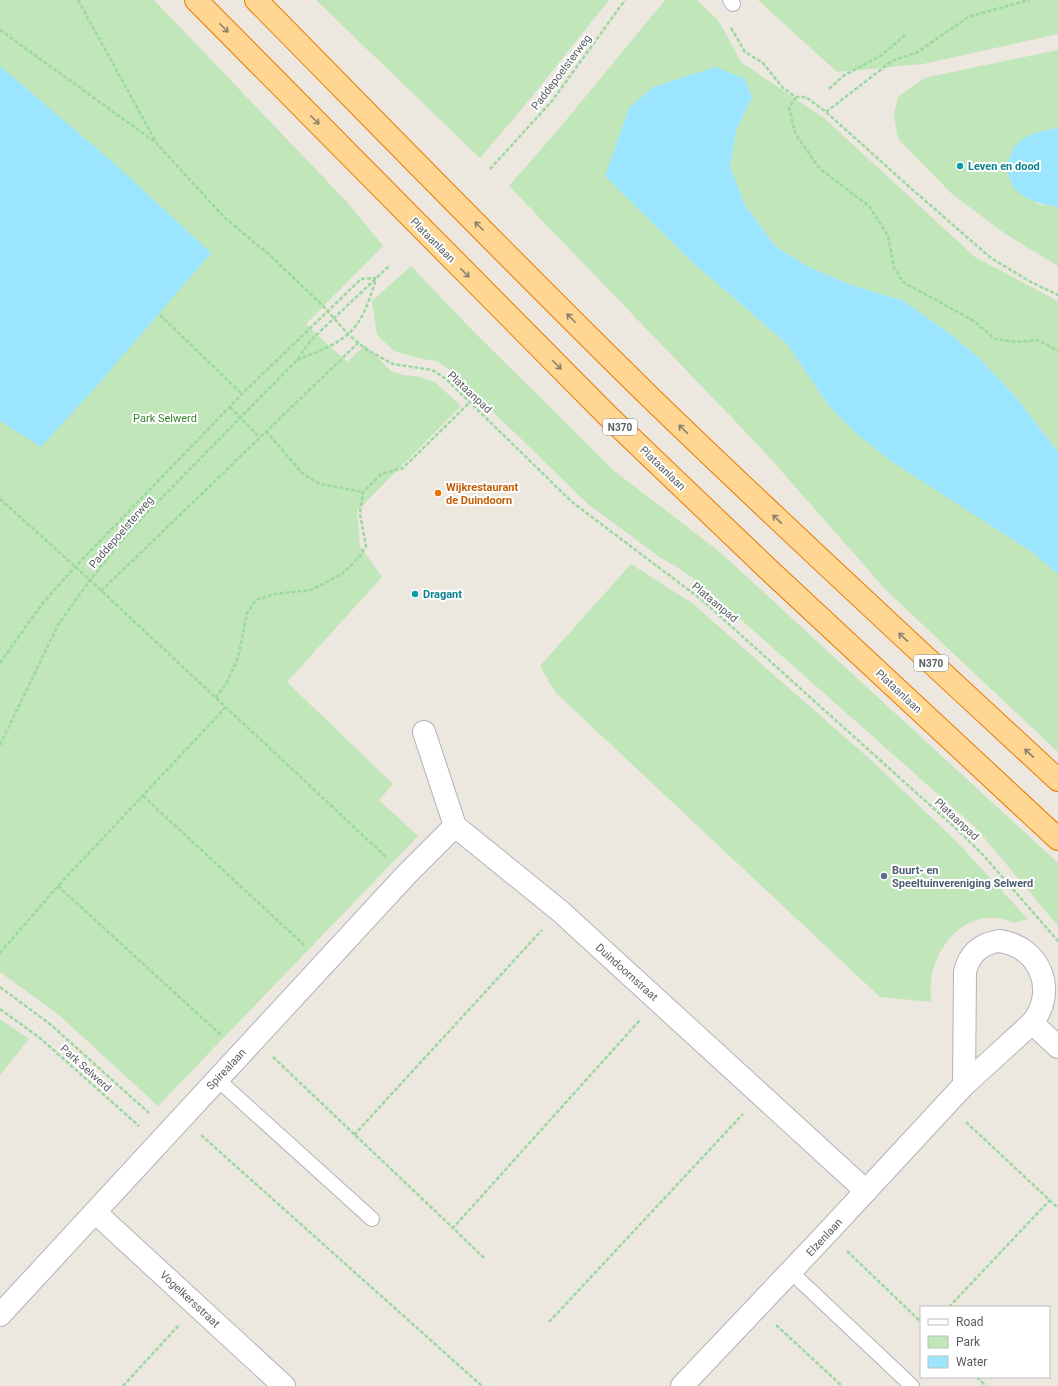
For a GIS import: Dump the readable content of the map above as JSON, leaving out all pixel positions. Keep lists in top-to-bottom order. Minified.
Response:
{"streets":{"highway":["Plataanlaan","N370"],"street":["Duindoornstraat","Spirealaan","Elzenlaan","Vogelkersstraat"],"path":["Paddepoelsterweg","Plataanpad","Park Selwerd"]},"crossings":[["Paddepoelsterweg","Plataanpad"],["Duindoornstraat","Spirealaan"],["Duindoornstraat","Elzenlaan"],["Park Selwerd","Spirealaan"],["Spirealaan","Vogelkersstraat"]],"parks":["Park Selwerd"],"places":["Leven en dood","Wijkrestaurant de Duindoorn","Dragant","Buurt- en Speeltuinvereniging Selwerd"],"legend":["Road","Park","Water"]}
